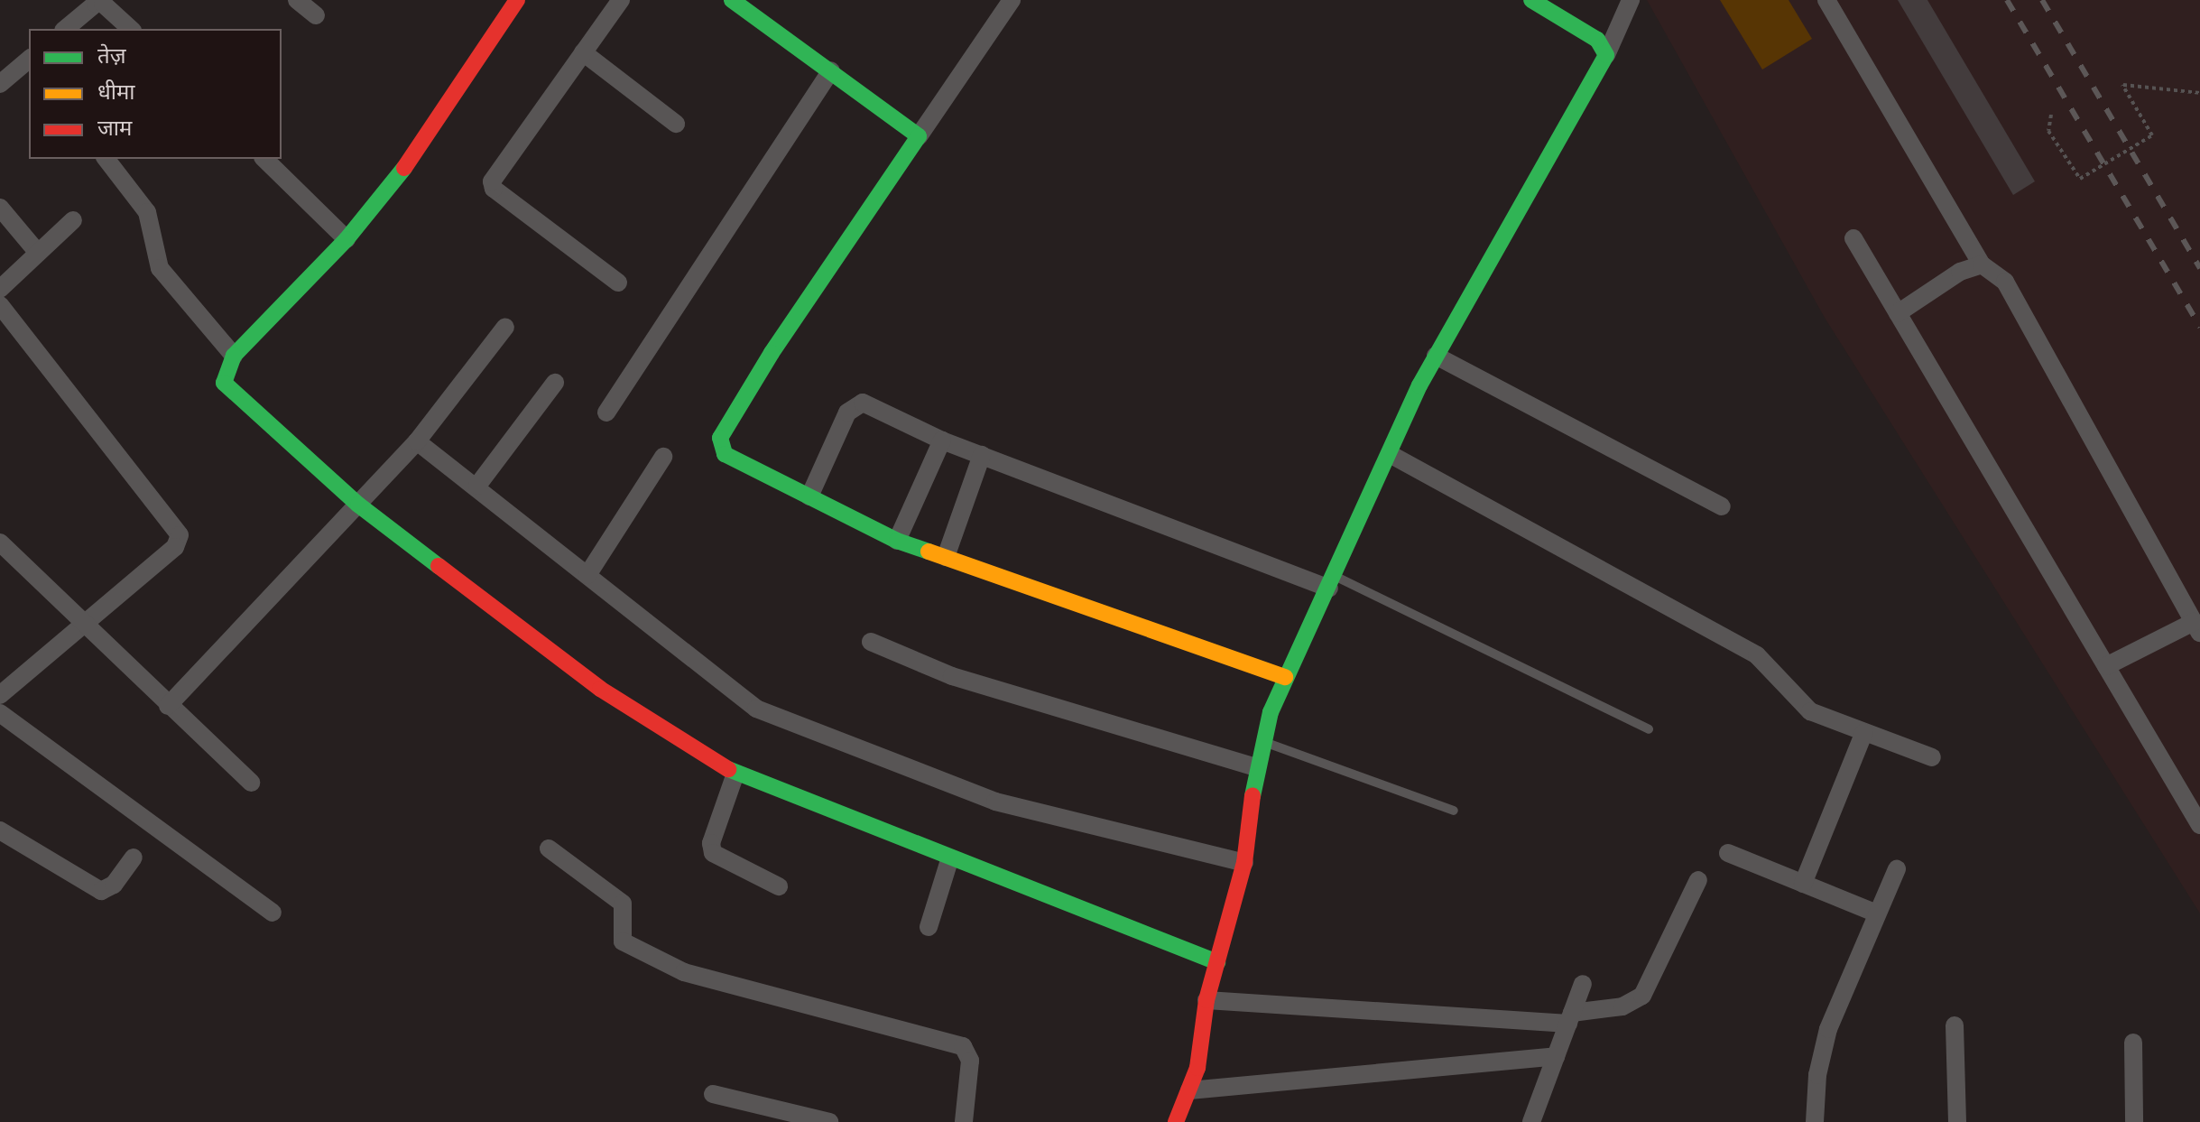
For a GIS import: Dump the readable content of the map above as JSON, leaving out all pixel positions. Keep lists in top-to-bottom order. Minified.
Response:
{"legend":["तेज़","धीमा","जाम"]}
